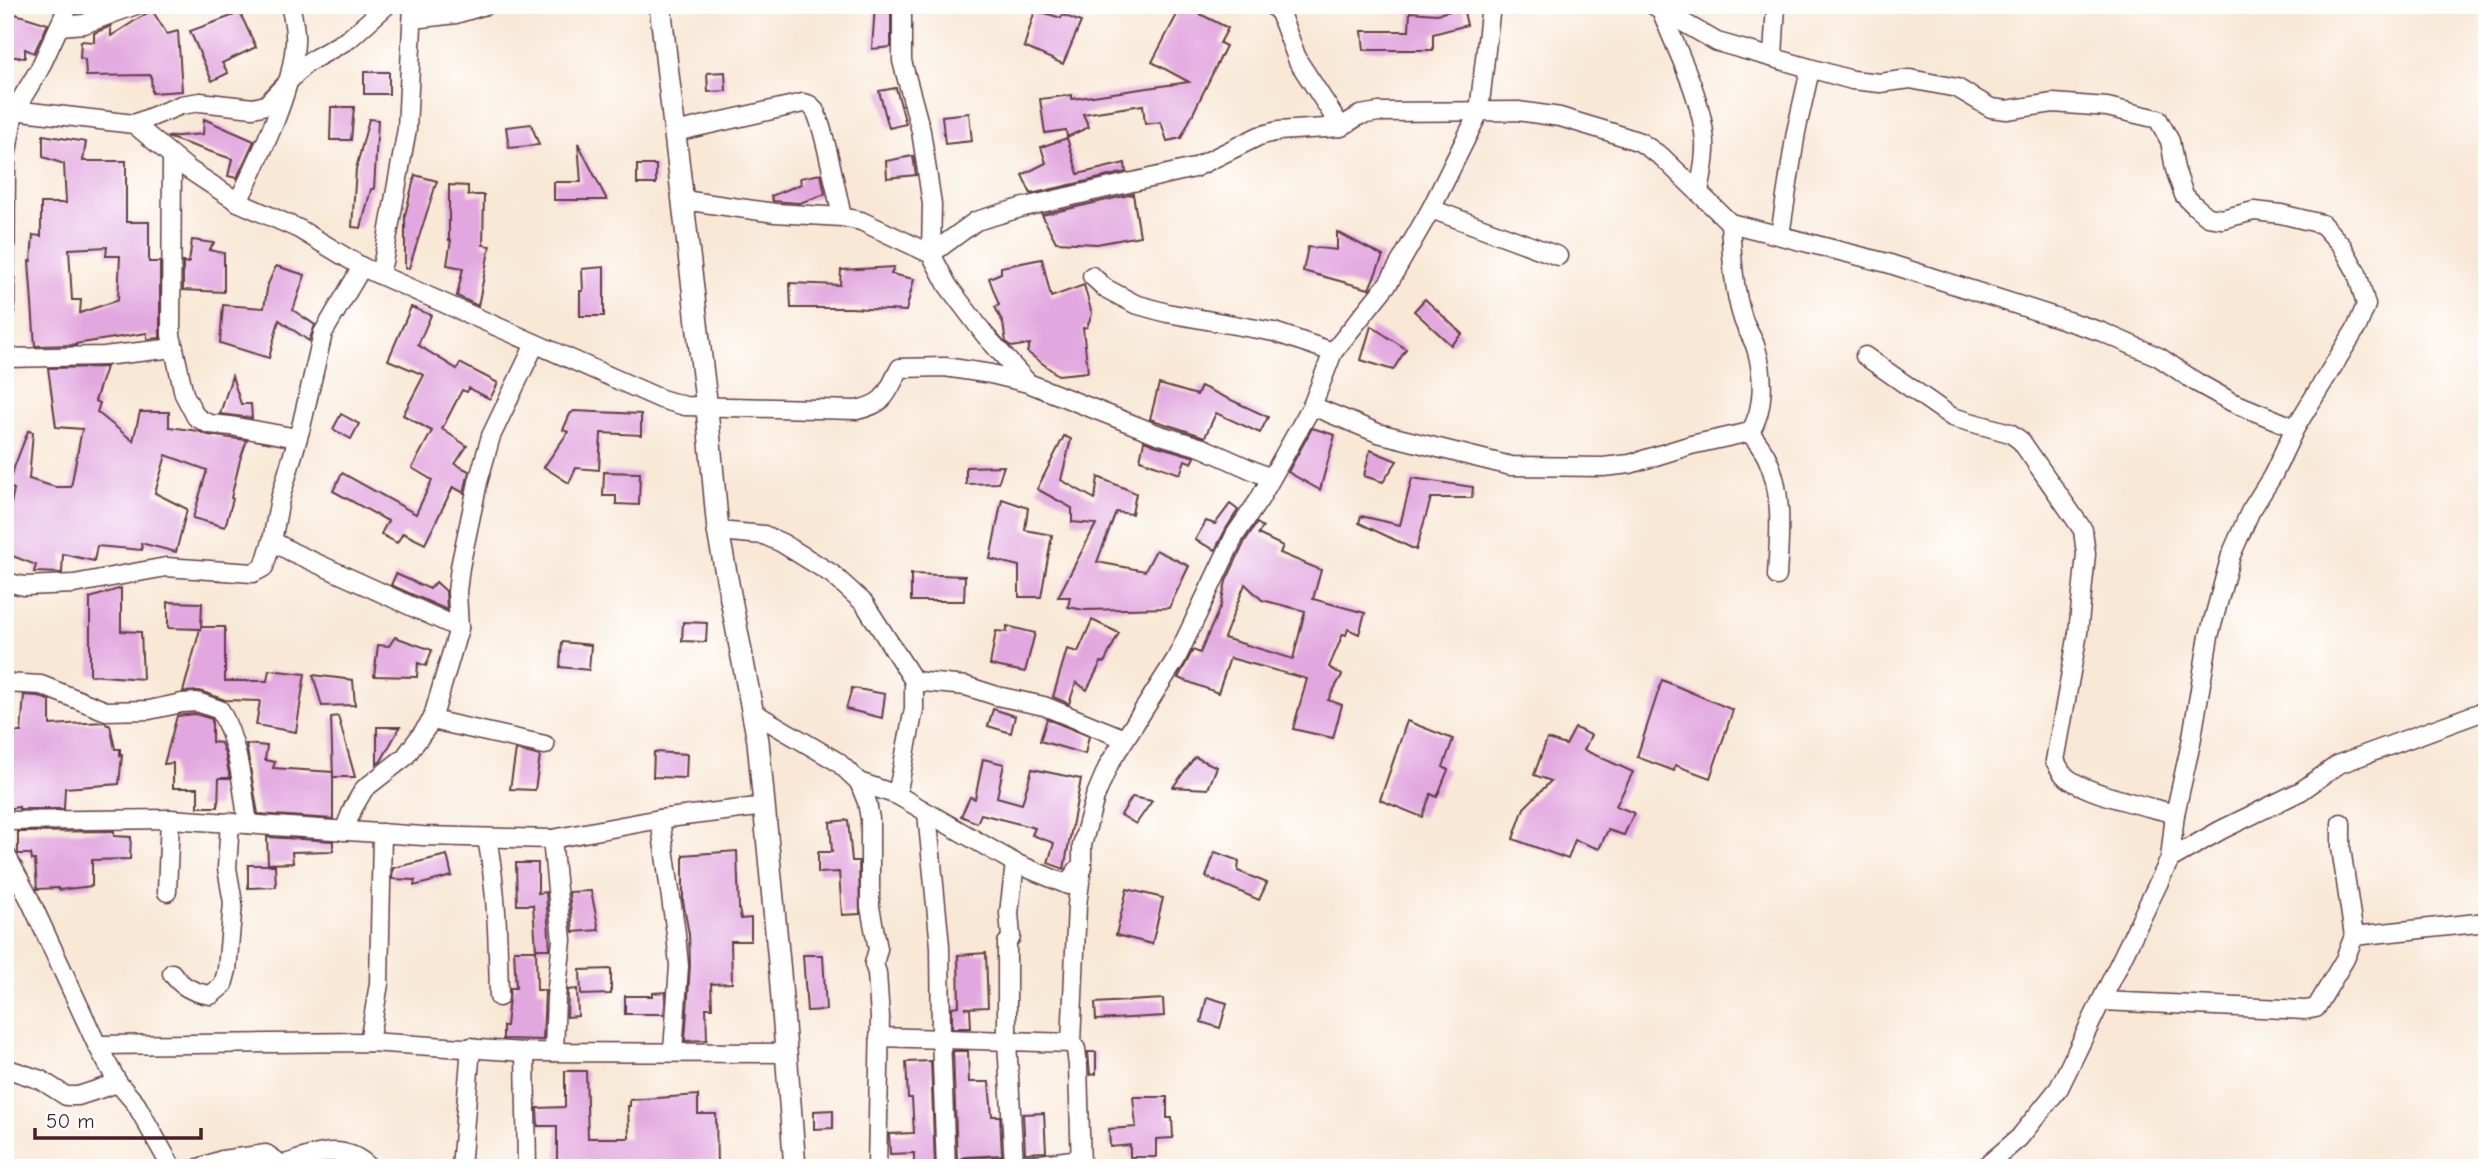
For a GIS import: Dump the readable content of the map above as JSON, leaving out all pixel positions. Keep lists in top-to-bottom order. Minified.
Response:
{"scale_bar":"50 m"}
